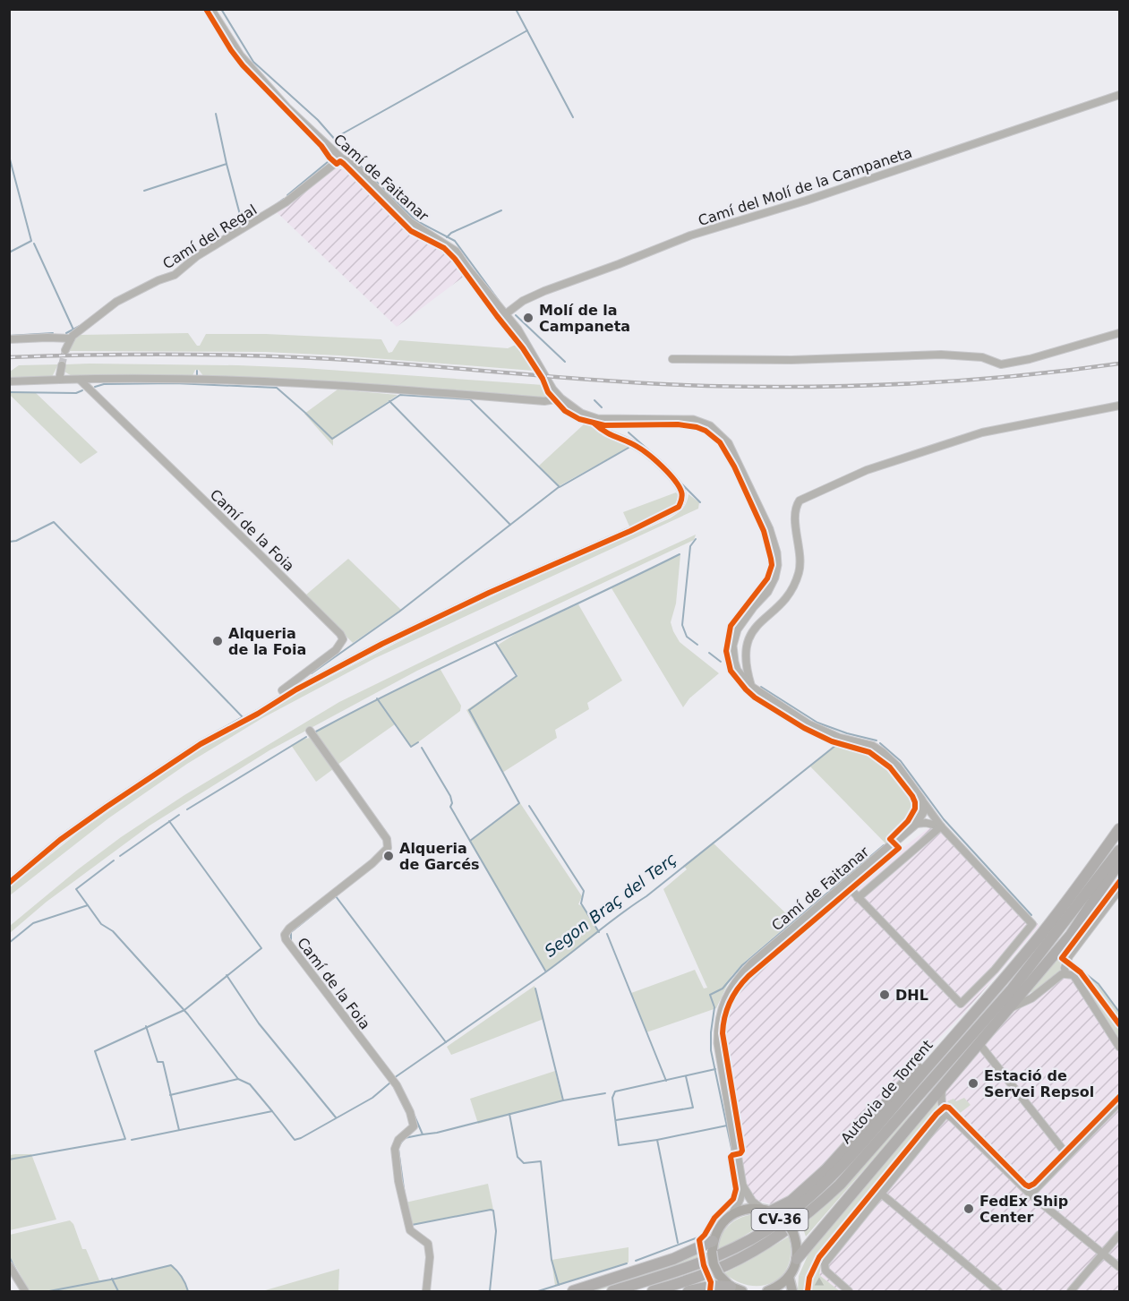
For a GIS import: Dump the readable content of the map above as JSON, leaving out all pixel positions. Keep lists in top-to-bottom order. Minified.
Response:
{"streets":{"highway":["Autovia de Torrent","CV-36"],"street":["Camí de Faitanar","Camí del Molí de la Campaneta","Camí del Regal","Camí de la Foia"]},"crossings":[["Camí de Faitanar","Camí del Molí de la Campaneta"],["Camí de Faitanar","Camí del Regal"]],"water":["Segon Braç del Terç"],"places":["Molí de la Campaneta","Alqueria de la Foia","Alqueria de Garcés","DHL","Estació de Servei Repsol","FedEx Ship Center"]}
